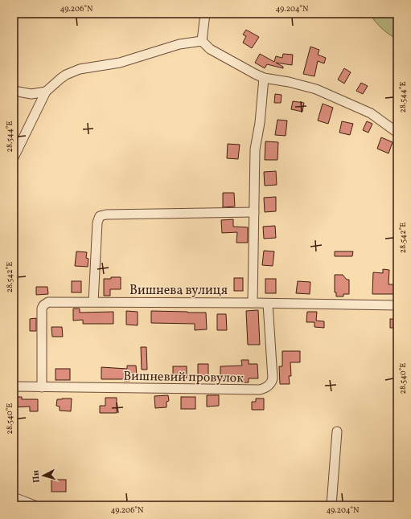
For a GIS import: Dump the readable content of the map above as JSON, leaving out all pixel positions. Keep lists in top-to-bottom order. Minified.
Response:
{"streets":{"street":["Вишнева вулиця","Вишневий провулок"]},"crossings":[["Вишнева вулиця","Вишневий провулок"]],"north":"left","coordinates":["49.206°N","49.204°N","28.544°E","28.542°E","28.540°E"]}
